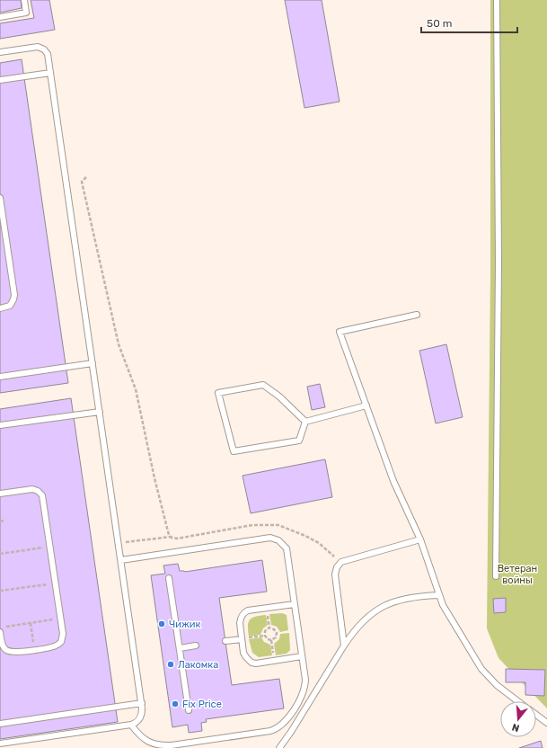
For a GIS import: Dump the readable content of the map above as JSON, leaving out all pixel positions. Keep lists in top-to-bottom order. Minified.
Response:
{"parks":["Ветеран войны"],"places":["Чижик","Лакомка","Fix Price"],"scale_bar":"50 m","north":"bottom"}
